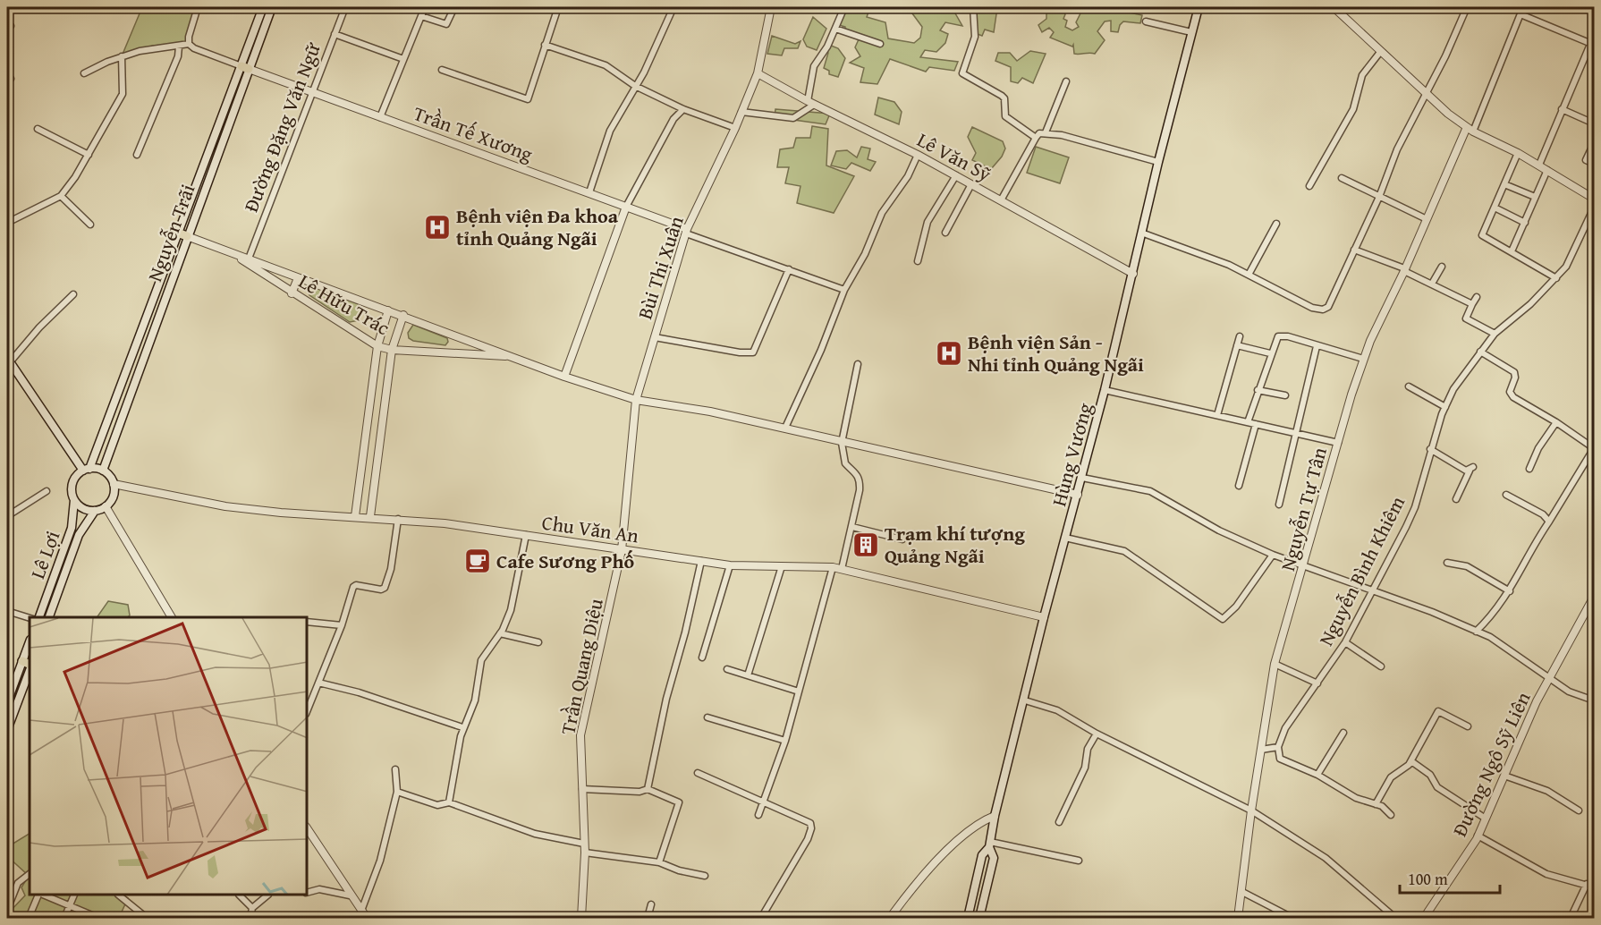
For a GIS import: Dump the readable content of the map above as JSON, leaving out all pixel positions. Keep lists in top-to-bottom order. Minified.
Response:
{"streets":{"main road":["Nguyễn Trãi","Hùng Vương","Lê Lợi"],"street":["Đường Đặng Văn Ngữ","Trần Tế Xương","Lê Văn Sỹ","Bùi Thị Xuân","Lê Hữu Trác","Nguyễn Tự Tân","Chu Văn An","Nguyễn Bình Khiêm","Trần Quang Diệu","Đường Ngô Sỹ Liên"]},"crossings":[["Đường Đặng Văn Ngữ","Trần Tế Xương"],["Đường Đặng Văn Ngữ","Lê Hữu Trác"],["Trần Tế Xương","Nguyễn Trãi"],["Trần Tế Xương","Bùi Thị Xuân"],["Lê Văn Sỹ","Bùi Thị Xuân"],["Lê Văn Sỹ","Hùng Vương"],["Nguyễn Trãi","Lê Hữu Trác"],["Nguyễn Trãi","Chu Văn An"],["Nguyễn Trãi","Lê Lợi"],["Bùi Thị Xuân","Lê Hữu Trác"],["Bùi Thị Xuân","Chu Văn An"],["Bùi Thị Xuân","Trần Quang Diệu"],["Lê Hữu Trác","Hùng Vương"],["Hùng Vương","Chu Văn An"],["Chu Văn An","Lê Lợi"],["Chu Văn An","Trần Quang Diệu"]],"places":{"hospital":["Bệnh viện Đa khoa tỉnh Quảng Ngãi","Bệnh viện Sản - Nhi tỉnh Quảng Ngãi"],"building":["Trạm khí tượng Quảng Ngãi"],"cafe":["Cafe Sương Phố"]},"scale_bar":"100 m"}
